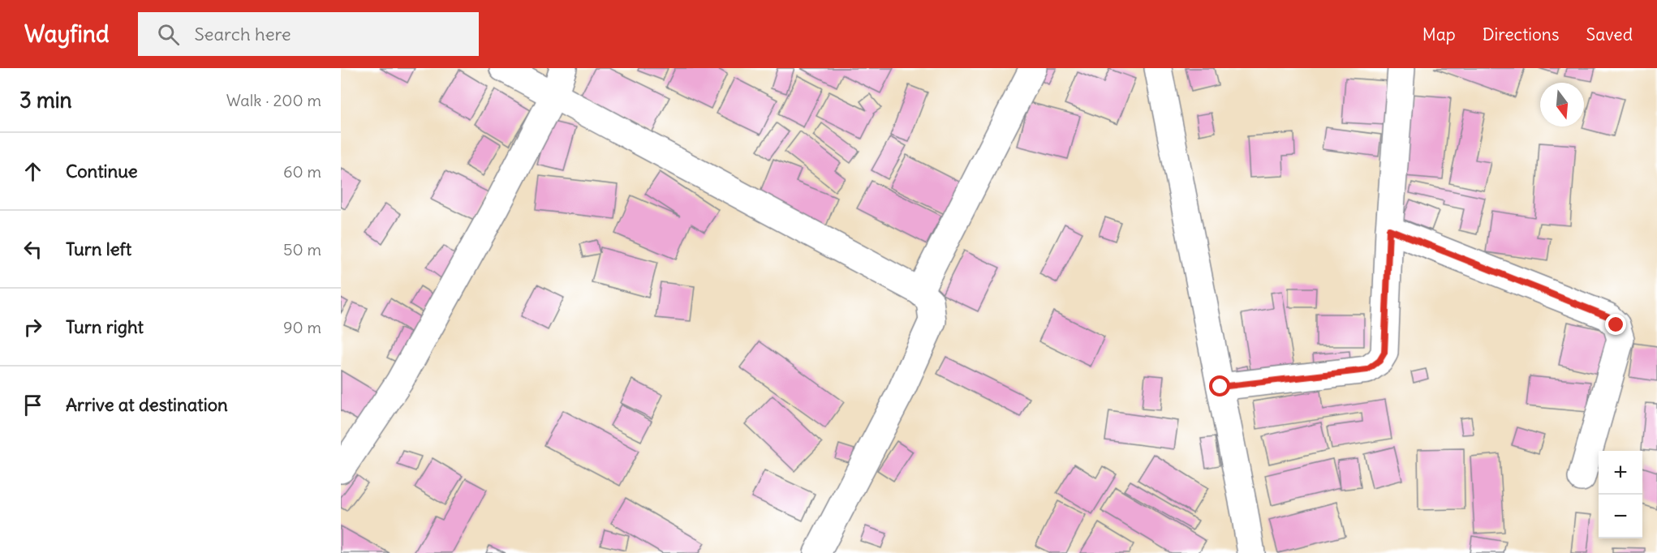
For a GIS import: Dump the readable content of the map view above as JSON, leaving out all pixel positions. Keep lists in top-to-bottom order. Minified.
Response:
{"north":"bottom","page":{"header":"Wayfind","search":"Search here","nav":["Map","Directions","Saved"],"heading":["3 min","Walk · 200 m"],"list":[["Continue","60 m"],["Turn left","50 m"],["Turn right","90 m"],"Arrive at destination"],"map_buttons":["+","−"]}}
